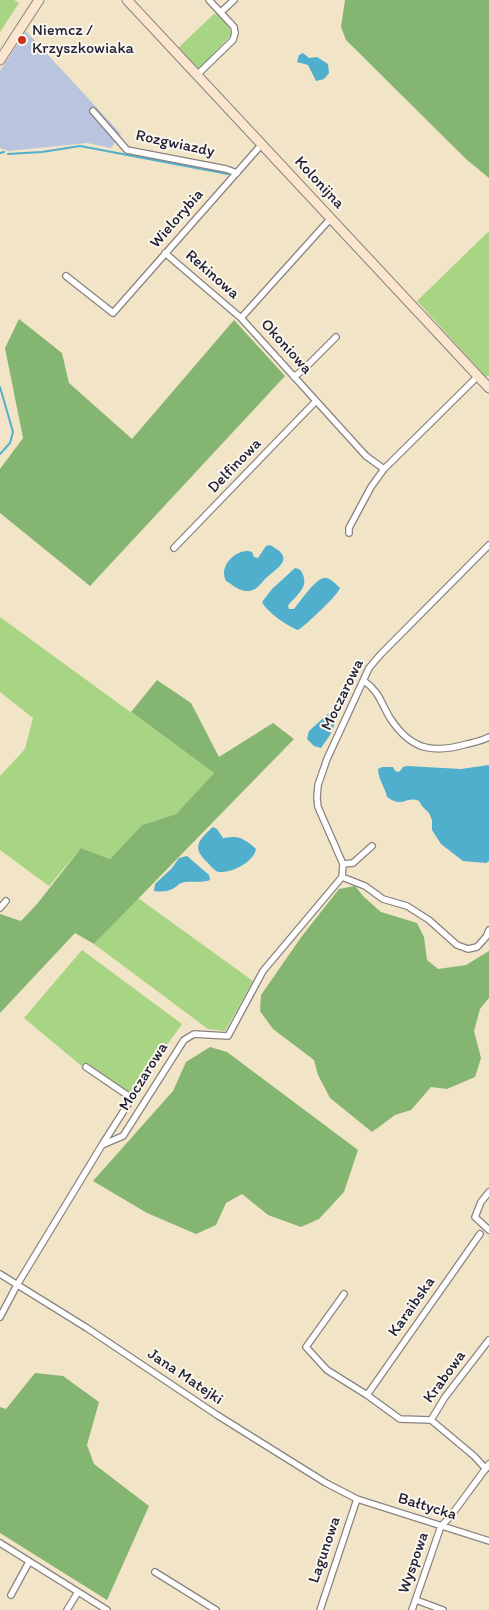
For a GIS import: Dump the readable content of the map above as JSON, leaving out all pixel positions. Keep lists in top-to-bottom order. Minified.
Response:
{"streets":{"street":["Rozgwiazdy","Kolonijna","Wielorybia","Rekinowa","Okoniowa","Delfinowa","Moczarowa","Karaibska","Jana Matejki","Krabowa","Bałtycka","Lagunowa","Wyspowa"]},"crossings":[["Rozgwiazdy","Wielorybia"],["Kolonijna","Wielorybia"],["Kolonijna","Okoniowa"],["Wielorybia","Rekinowa"],["Rekinowa","Okoniowa"],["Okoniowa","Delfinowa"],["Jana Matejki","Bałtycka"],["Jana Matejki","Lagunowa"],["Bałtycka","Lagunowa"],["Bałtycka","Wyspowa"]],"places":["Niemcz / Krzyszkowiaka"]}
